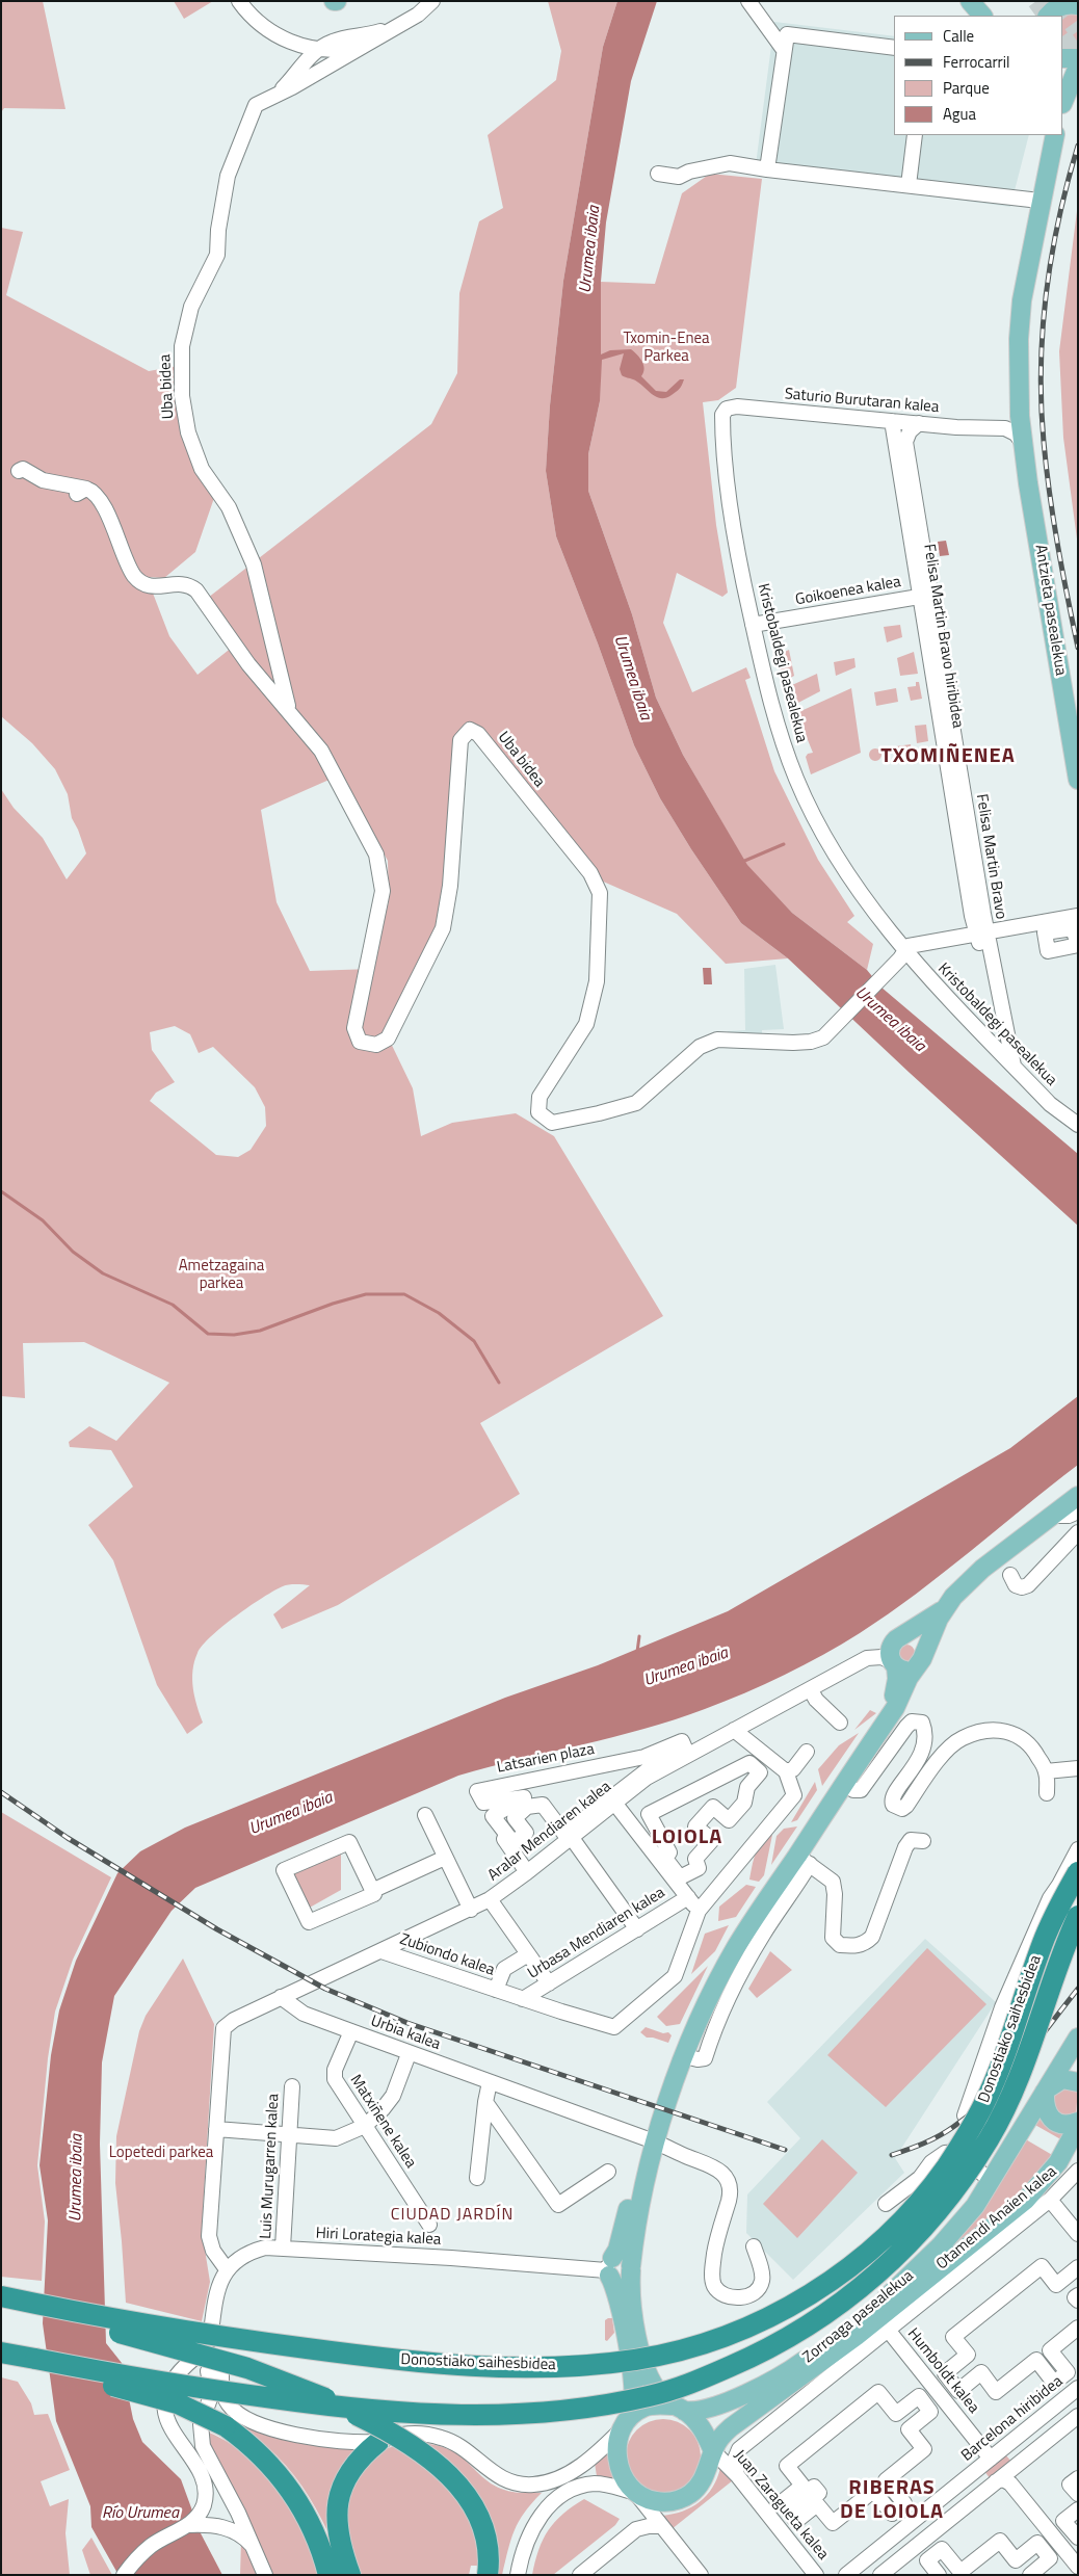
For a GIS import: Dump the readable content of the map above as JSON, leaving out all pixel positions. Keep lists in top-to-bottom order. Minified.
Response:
{"streets":{"highway":["Donostiako saihesbidea"],"main road":["Antzieta pasealekua","Zorroaga pasealekua"],"street":["Uba bidea","Saturio Burutaran kalea","Goikoenea kalea","Felisa Martin Bravo hiribidea","Kristobaldegi pasealekua","Felisa Martin Bravo","Latsarien plaza","Aralar Mendiaren kalea","Urbasa Mendiaren kalea","Zubiondo kalea","Urbia kalea","Matxiñene kalea","Luis Murugarren kalea","Otamendi Anaien kalea","Hiri Lorategia kalea","Humboldt kalea","Barcelona hiribidea","Juan Zaragueta kalea"]},"crossings":[["Uba bidea","Kristobaldegi pasealekua"],["Saturio Burutaran kalea","Felisa Martin Bravo hiribidea"],["Saturio Burutaran kalea","Kristobaldegi pasealekua"],["Saturio Burutaran kalea","Felisa Martin Bravo"],["Goikoenea kalea","Felisa Martin Bravo hiribidea"],["Goikoenea kalea","Kristobaldegi pasealekua"],["Felisa Martin Bravo hiribidea","Kristobaldegi pasealekua"],["Felisa Martin Bravo hiribidea","Felisa Martin Bravo"],["Latsarien plaza","Aralar Mendiaren kalea"],["Aralar Mendiaren kalea","Zubiondo kalea"],["Aralar Mendiaren kalea","Urbia kalea"],["Urbasa Mendiaren kalea","Zubiondo kalea"],["Urbia kalea","Matxiñene kalea"],["Luis Murugarren kalea","Hiri Lorategia kalea"],["Otamendi Anaien kalea","Humboldt kalea"],["Otamendi Anaien kalea","Juan Zaragueta kalea"],["Zorroaga pasealekua","Juan Zaragueta kalea"],["Humboldt kalea","Barcelona hiribidea"]],"districts":["TXOMIÑENEA","LOIOLA","CIUDAD JARDÍN","RIBERAS DE LOIOLA"],"water":["Urumea ibaia","Río Urumea"],"parks":["Txomin-Enea Parkea","Ametzagaina parkea","Lopetedi parkea"],"legend":["Calle","Ferrocarril","Parque","Agua"]}
